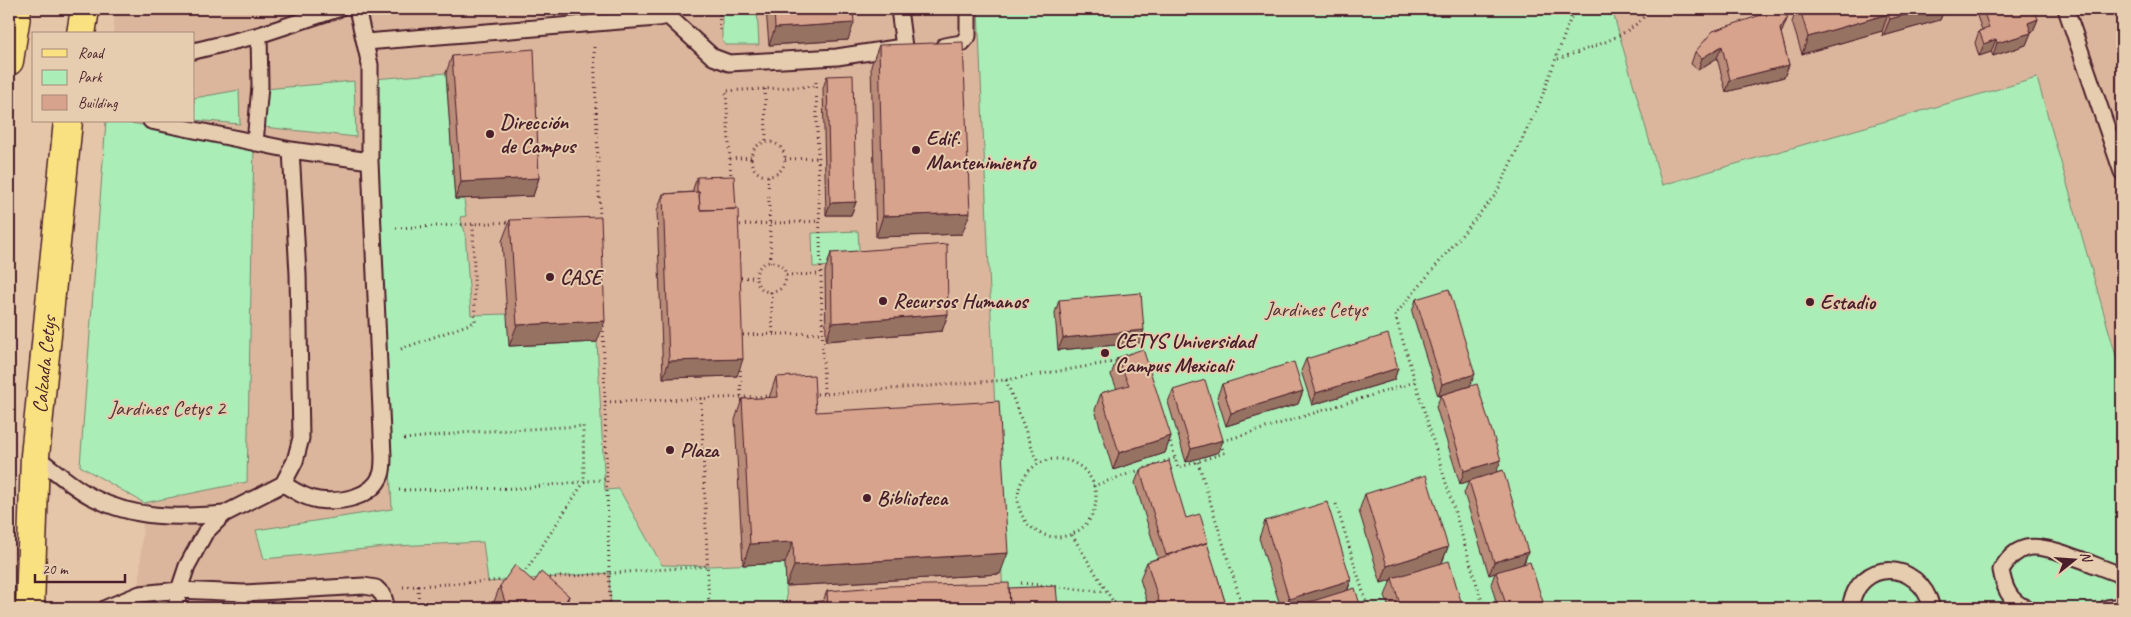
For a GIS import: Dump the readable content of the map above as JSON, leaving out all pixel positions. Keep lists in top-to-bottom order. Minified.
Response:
{"streets":{"main road":["Calzada Cetys"]},"parks":["Jardines Cetys","Jardines Cetys 2"],"places":["Dirección de Campus","Edif. Mantenimiento","CASE","Recursos Humanos","Estadio","CETYS Universidad Campus Mexicali","Plaza","Biblioteca"],"legend":["Road","Park","Building"],"scale_bar":"20 m","north":"right"}
